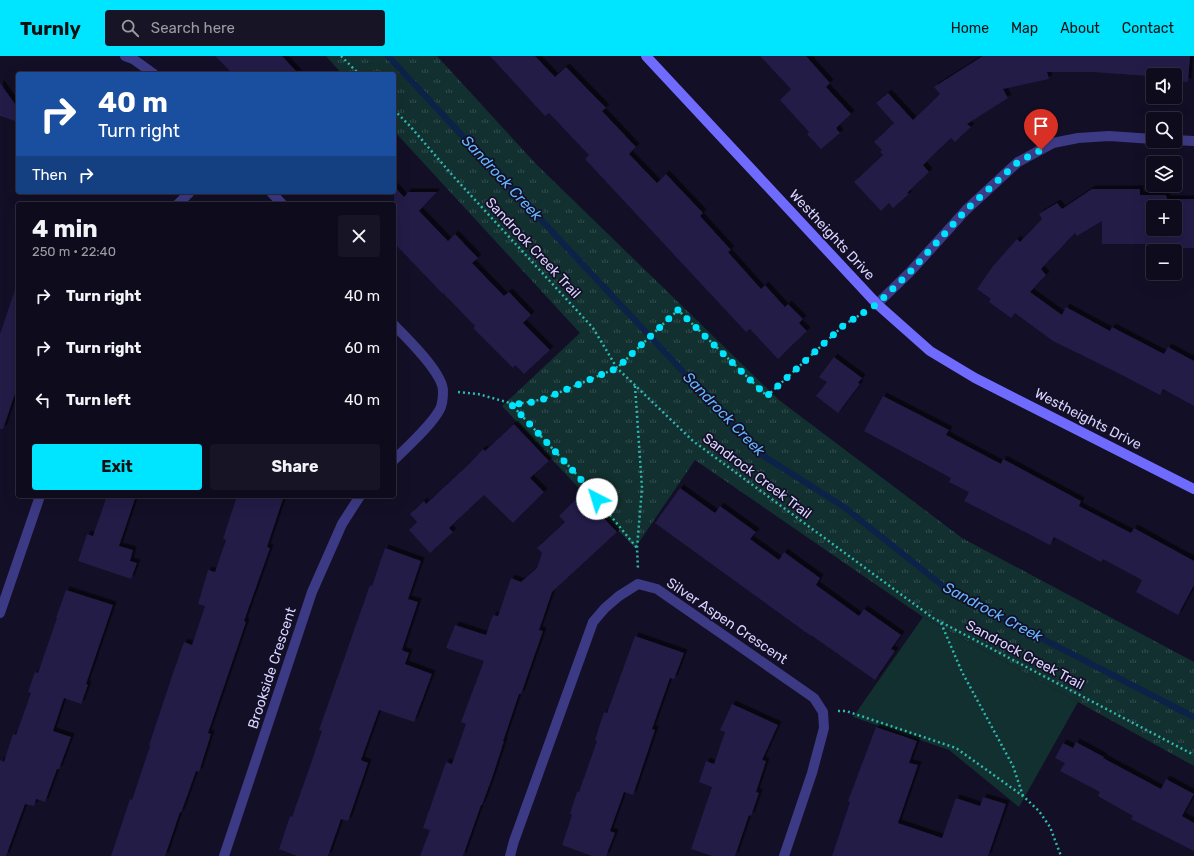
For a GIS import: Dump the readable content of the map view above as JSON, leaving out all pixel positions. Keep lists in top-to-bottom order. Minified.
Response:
{"streets":{"street":["Westheights Drive","Silver Aspen Crescent","Brookside Crescent"],"path":["Sandrock Creek Trail"]},"water":["Sandrock Creek"],"page":{"header":"Turnly","search":"Search here","nav":["Home","Map","About","Contact"],"map_buttons":["+","−"],"turn":["40 m","Turn right"],"then":"Then","heading":["4 min","250 m · 22:40"],"list":[{"name":"Turn right","value":"40 m"},{"name":"Turn right","value":"60 m"},{"name":"Turn left","value":"40 m"}],"buttons":["Exit","Share"]}}
